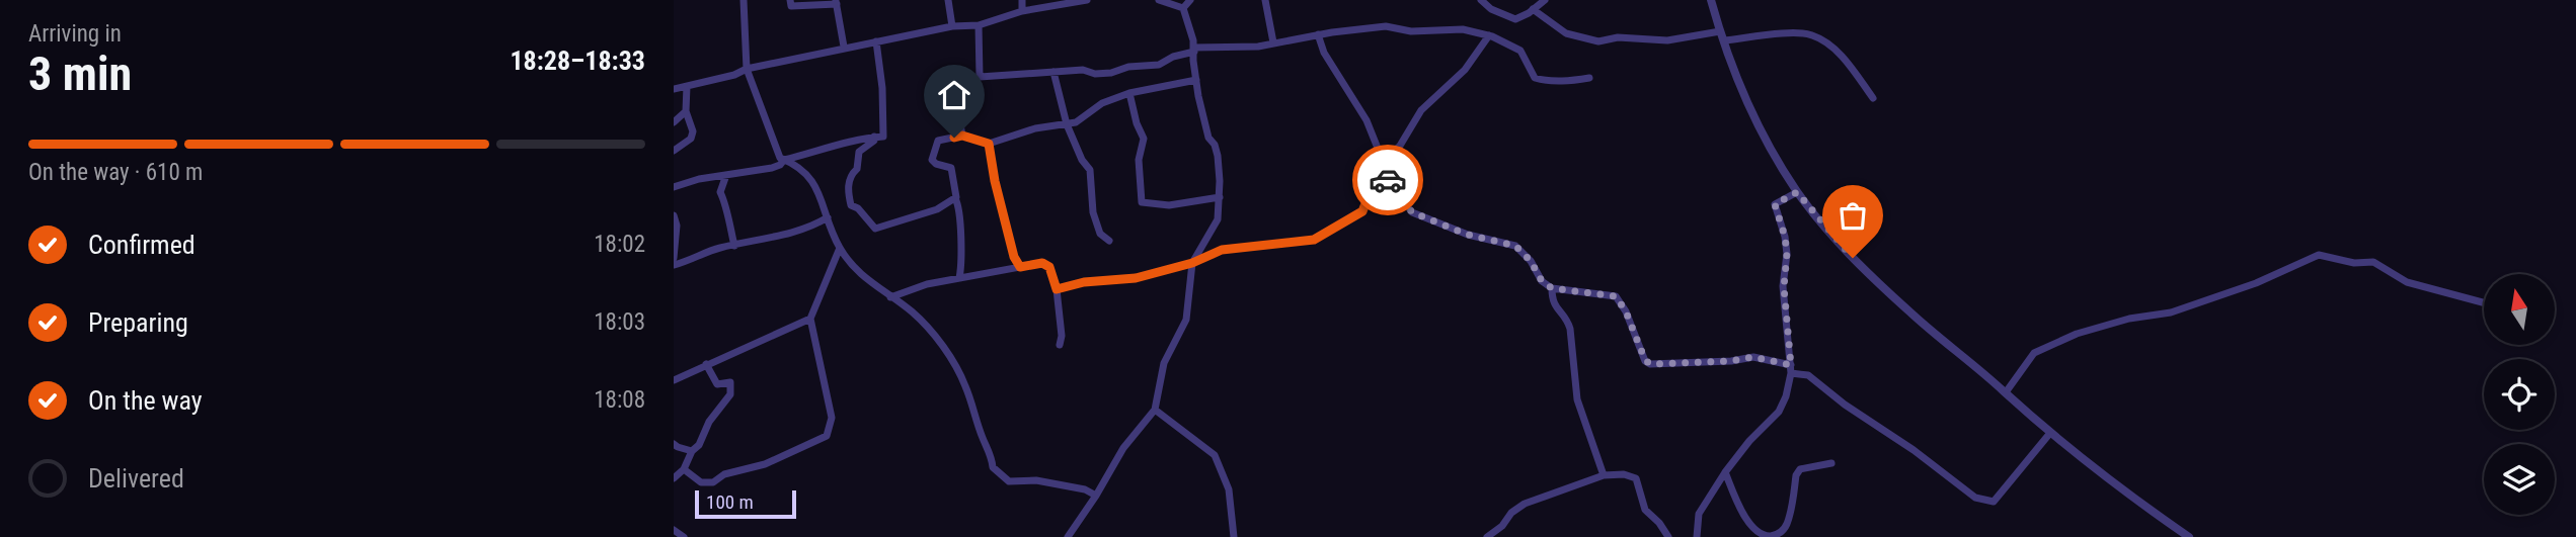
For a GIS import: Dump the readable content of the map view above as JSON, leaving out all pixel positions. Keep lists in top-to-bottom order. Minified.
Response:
{"scale_bar":"100 m","north":"top","page":{"heading":["3 min","Arriving in","18:28–18:33"],"bar":"On the way · 610 m","list":[["Confirmed","18:02"],["Preparing","18:03"],["On the way","18:08"],"Delivered"],"scale":"100 m"}}
